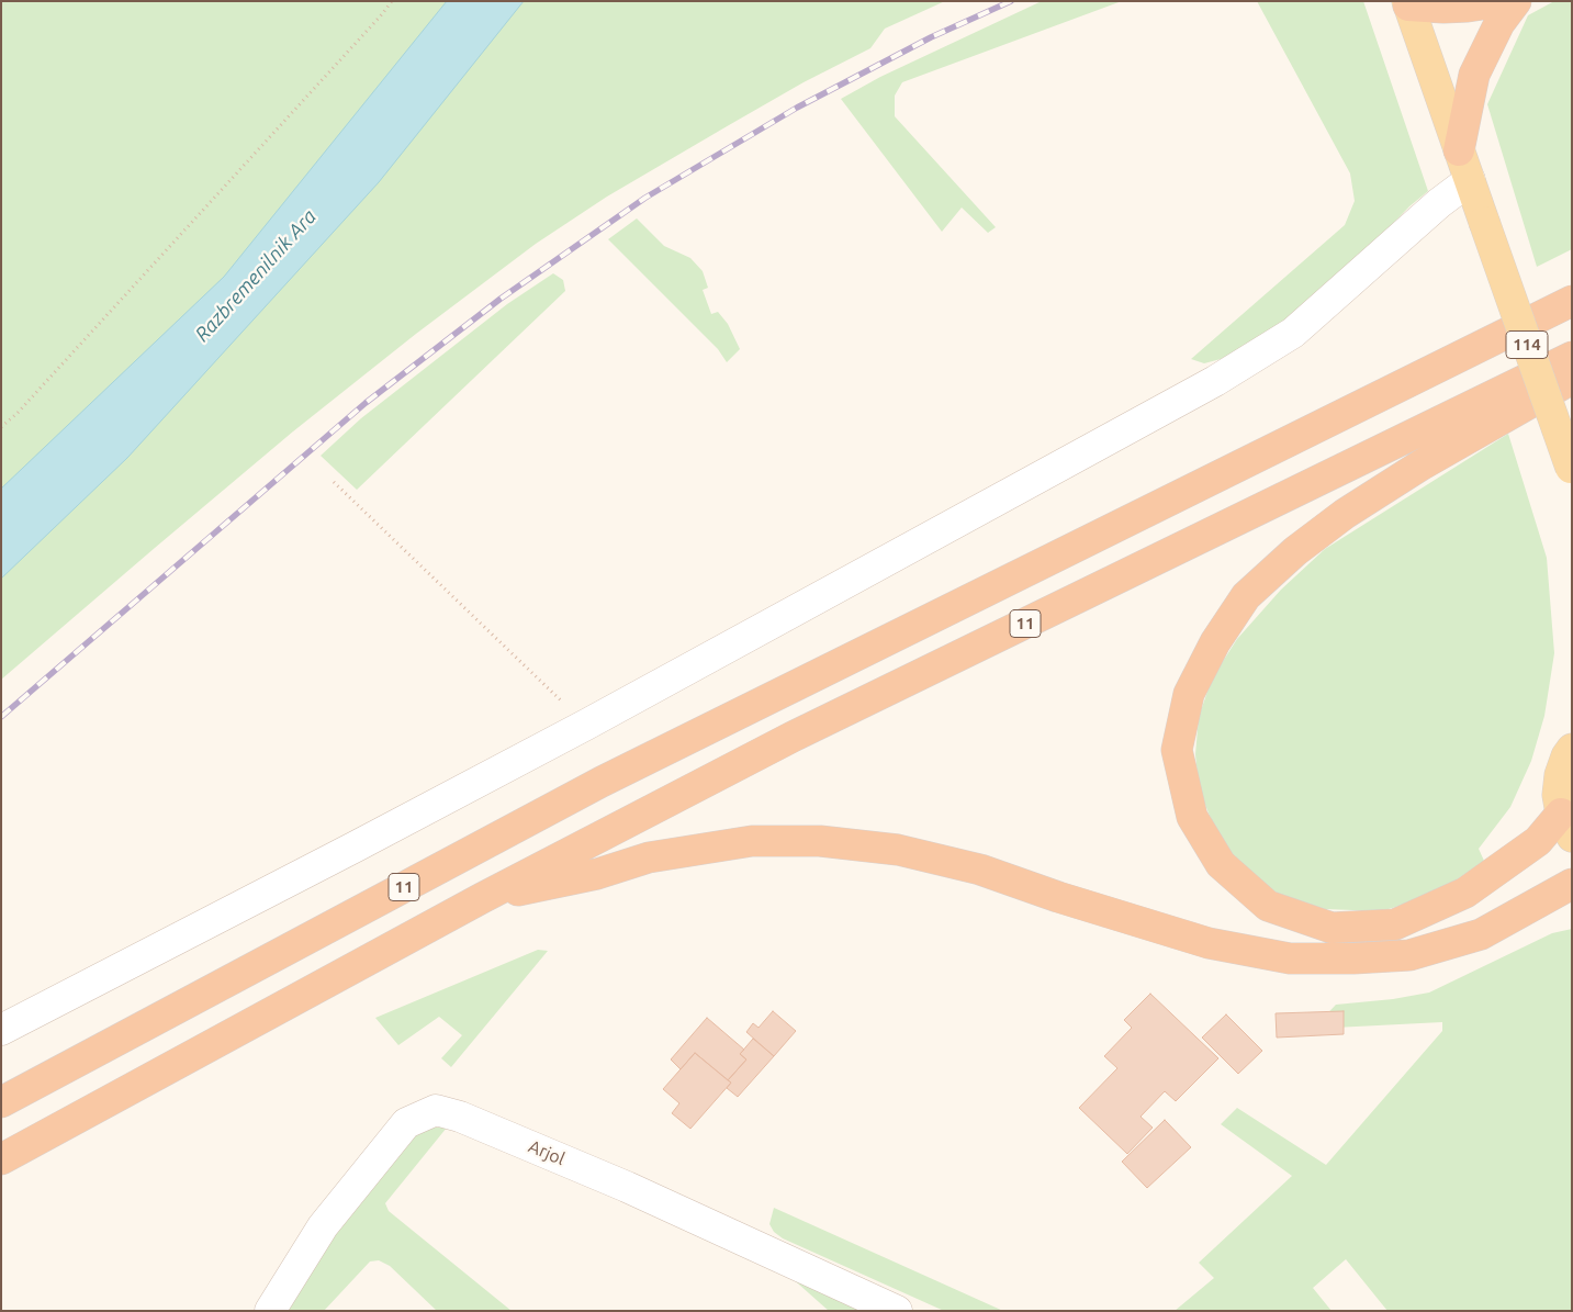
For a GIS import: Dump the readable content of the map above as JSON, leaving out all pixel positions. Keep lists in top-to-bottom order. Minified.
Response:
{"streets":{"highway":["11"],"main road":["114"],"street":["Arjol"]},"water":["Razbremenilnik Ara"]}
